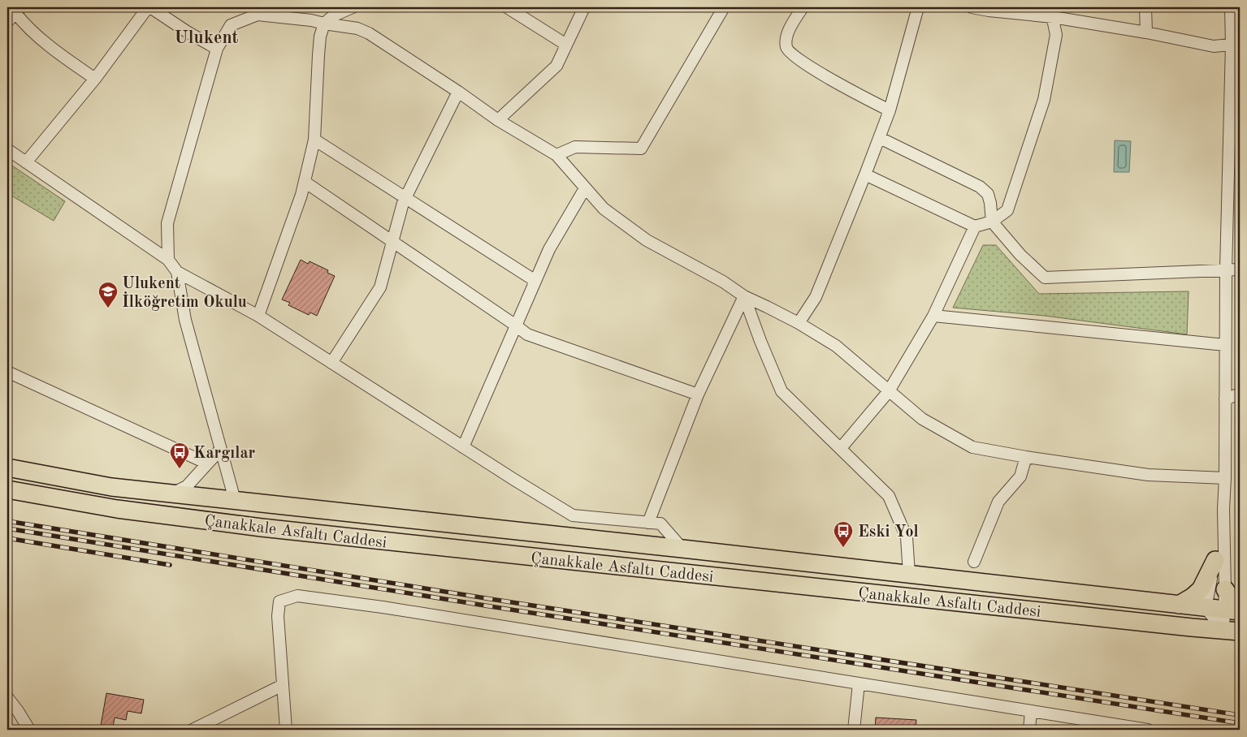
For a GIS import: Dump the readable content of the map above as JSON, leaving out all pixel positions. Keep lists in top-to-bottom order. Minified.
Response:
{"streets":{"highway":["Çanakkale Asfaltı Caddesi"]},"districts":["Ulukent"],"places":{"school or university":["Ulukent İlköğretim Okulu"],"bus stop":["Kargılar","Eski Yol"]}}
